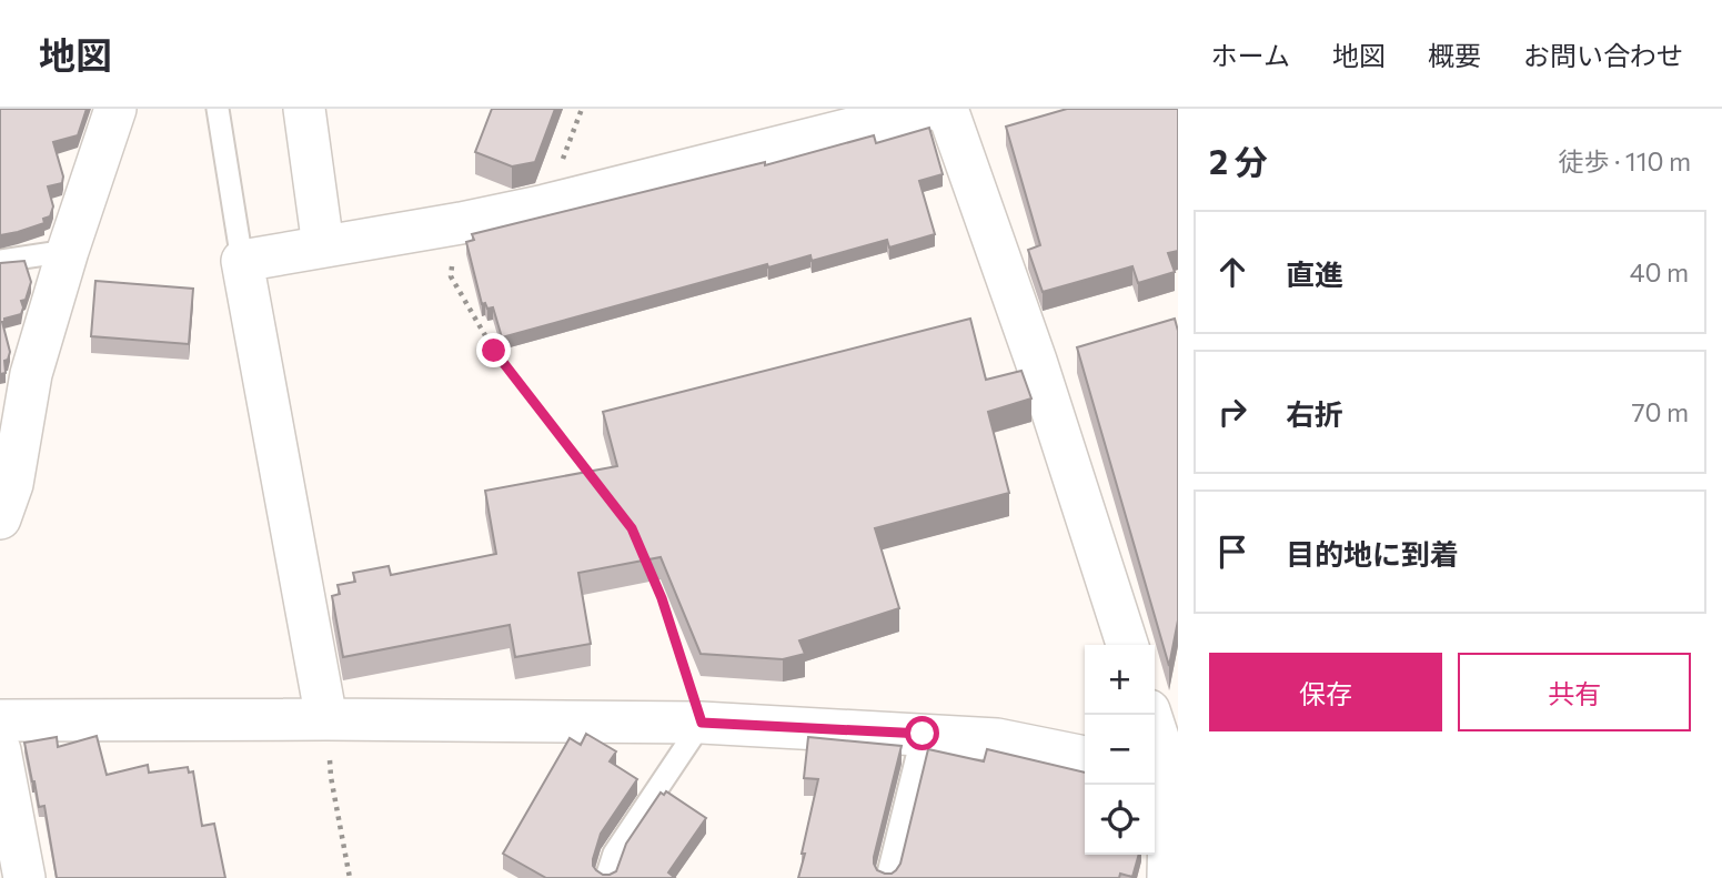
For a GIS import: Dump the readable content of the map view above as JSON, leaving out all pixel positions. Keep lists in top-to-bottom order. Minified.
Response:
{"page":{"header":"地図","nav":["ホーム","地図","概要","お問い合わせ"],"heading":["2 分","徒歩 · 110 m"],"list":[["直進","40 m"],["右折","70 m"],"目的地に到着"],"buttons":["保存","共有"],"map_buttons":["+","−"]}}
